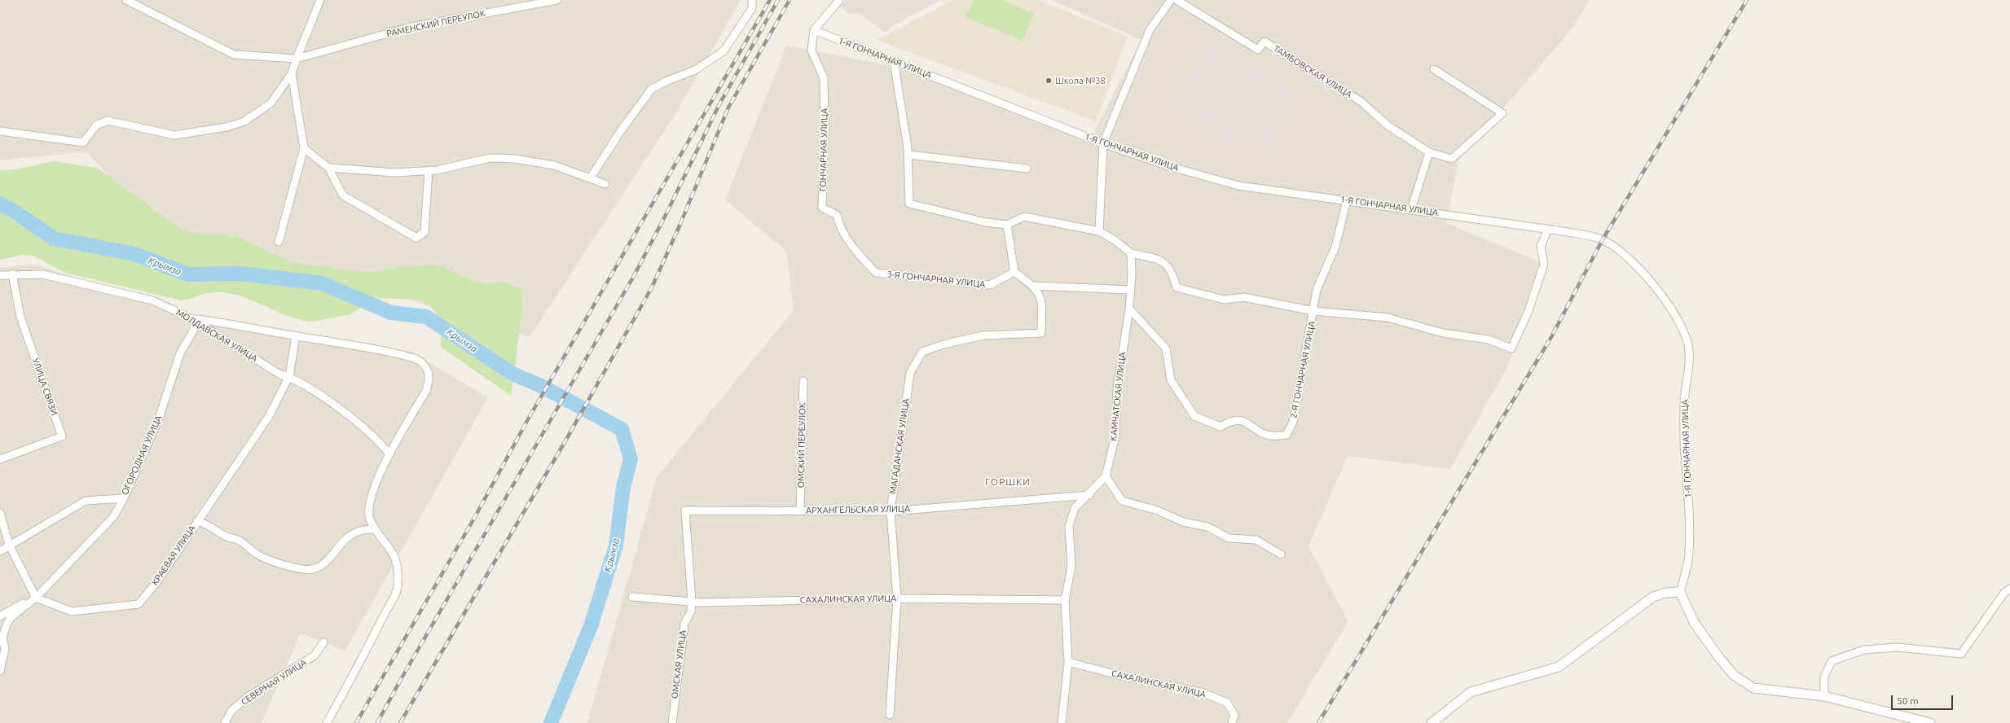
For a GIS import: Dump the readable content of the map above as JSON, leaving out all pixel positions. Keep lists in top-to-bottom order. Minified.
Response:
{"streets":{"street":["РАМЕНСКИЙ ПЕРЕУЛОК","1-Я ГОНЧАРНАЯ УЛИЦА","ТАМБОВСКАЯ УЛИЦА","ГОНЧАРНАЯ УЛИЦА","3-Я ГОНЧАРНАЯ УЛИЦА","МОЛДАВСКАЯ УЛИЦА","2-Я ГОНЧАРНАЯ УЛИЦА","УЛИЦА СВЯЗИ","КАМЧАТСКАЯ УЛИЦА","ОМСКИЙ ПЕРЕУЛОК","МАГАДАНСКАЯ УЛИЦА","ОГОРОДНАЯ УЛИЦА","АРХАНГЕЛЬСКАЯ УЛИЦА","КРАЕВАЯ УЛИЦА","САХАЛИНСКАЯ УЛИЦА","ОМСКАЯ УЛИЦА","СЕВЕРНАЯ УЛИЦА"]},"crossings":[["1-Я ГОНЧАРНАЯ УЛИЦА","ГОНЧАРНАЯ УЛИЦА"],["1-Я ГОНЧАРНАЯ УЛИЦА","2-Я ГОНЧАРНАЯ УЛИЦА"],["ГОНЧАРНАЯ УЛИЦА","3-Я ГОНЧАРНАЯ УЛИЦА"],["МОЛДАВСКАЯ УЛИЦА","УЛИЦА СВЯЗИ"],["МОЛДАВСКАЯ УЛИЦА","ОГОРОДНАЯ УЛИЦА"],["МОЛДАВСКАЯ УЛИЦА","КРАЕВАЯ УЛИЦА"],["2-Я ГОНЧАРНАЯ УЛИЦА","КАМЧАТСКАЯ УЛИЦА"],["КАМЧАТСКАЯ УЛИЦА","АРХАНГЕЛЬСКАЯ УЛИЦА"],["КАМЧАТСКАЯ УЛИЦА","САХАЛИНСКАЯ УЛИЦА"],["ОМСКИЙ ПЕРЕУЛОК","АРХАНГЕЛЬСКАЯ УЛИЦА"],["МАГАДАНСКАЯ УЛИЦА","АРХАНГЕЛЬСКАЯ УЛИЦА"],["МАГАДАНСКАЯ УЛИЦА","САХАЛИНСКАЯ УЛИЦА"],["АРХАНГЕЛЬСКАЯ УЛИЦА","ОМСКАЯ УЛИЦА"],["САХАЛИНСКАЯ УЛИЦА","ОМСКАЯ УЛИЦА"]],"districts":["ГОРШКИ"],"water":["Крымза"],"places":["Школа №38"],"scale_bar":"50 m"}
